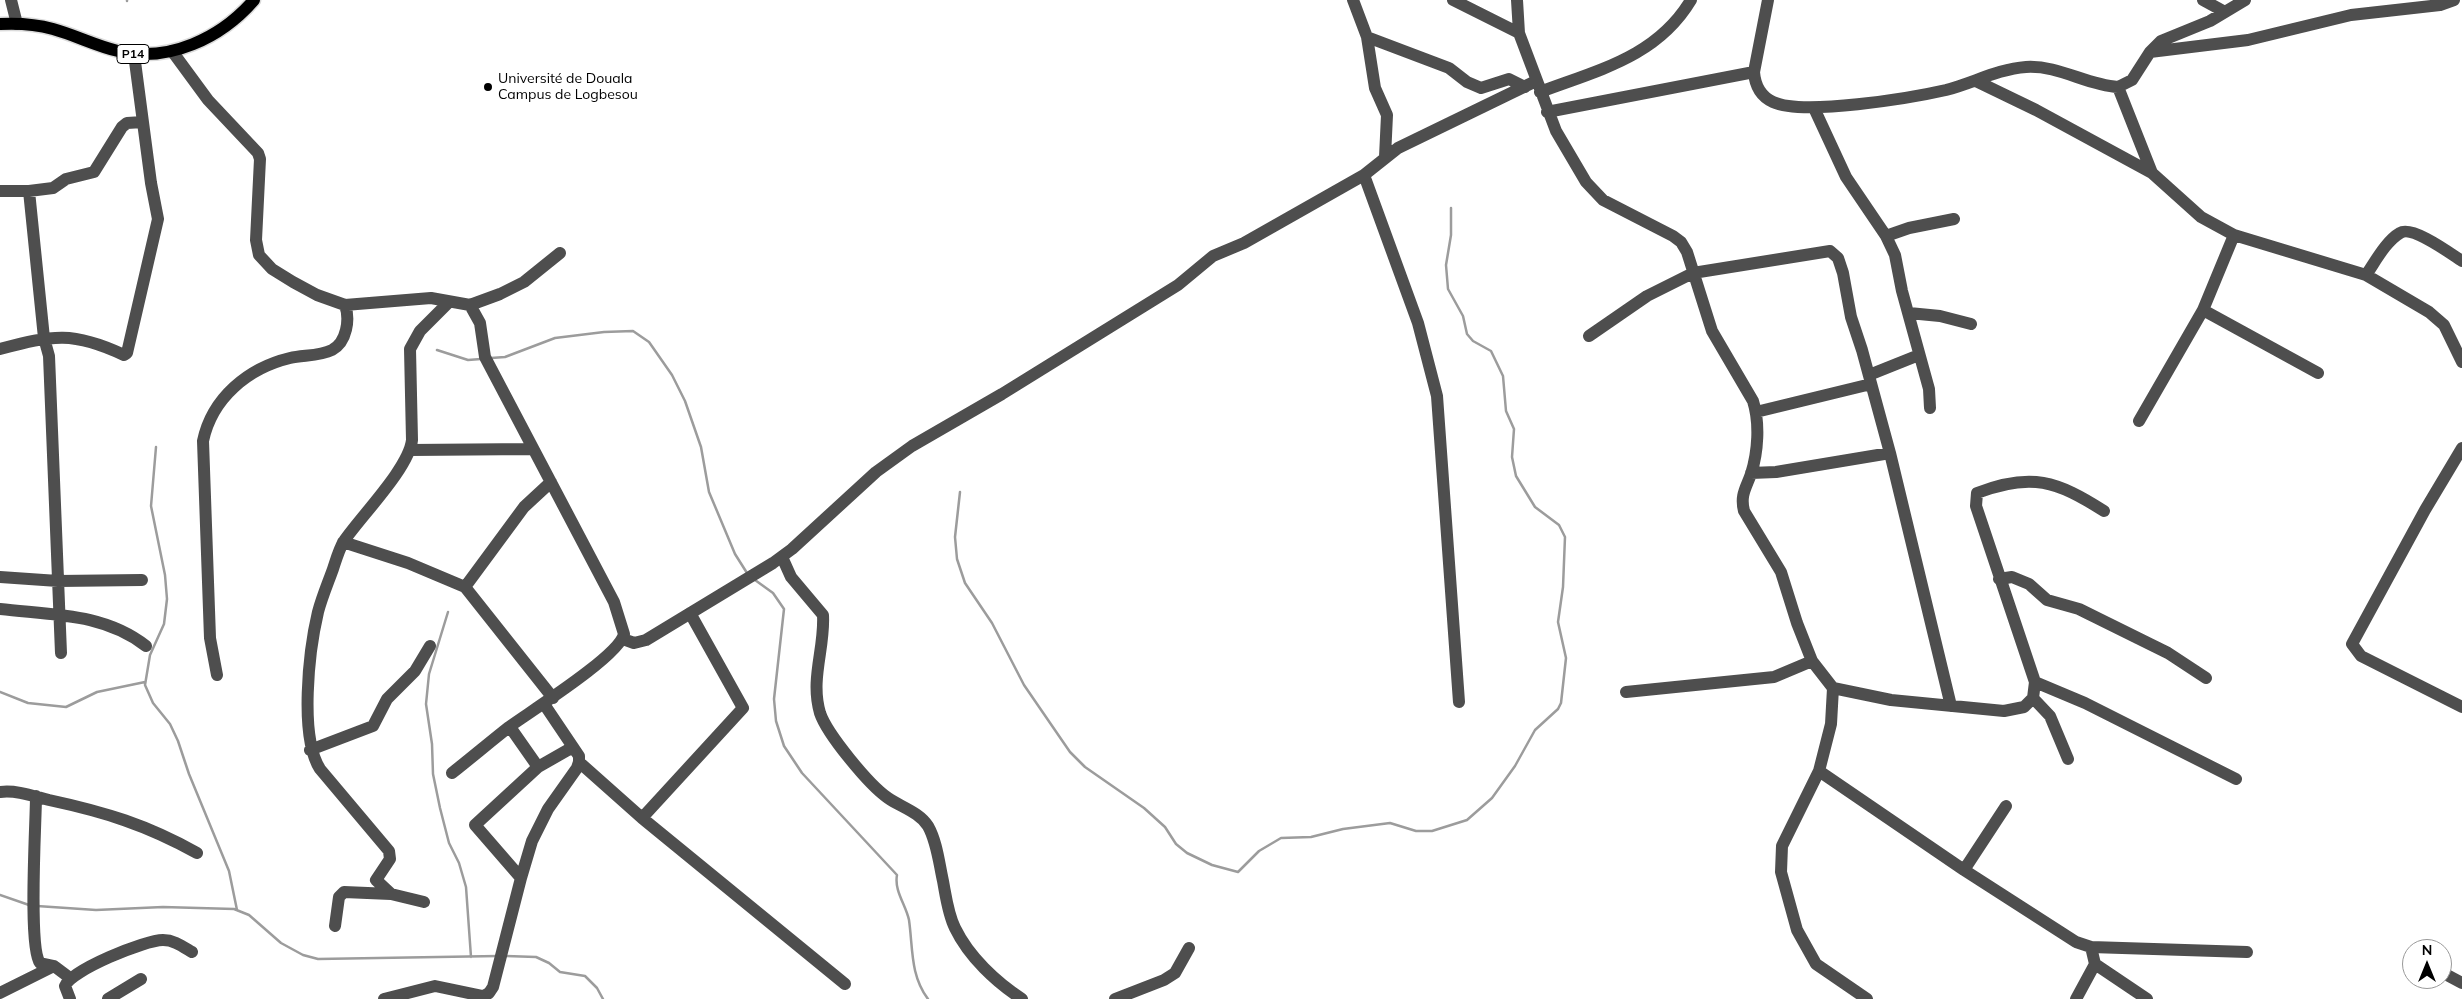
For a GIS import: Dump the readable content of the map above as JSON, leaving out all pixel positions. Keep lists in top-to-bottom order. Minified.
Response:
{"streets":{"main road":["P14"]},"places":["Université de Douala Campus de Logbesou"],"north":"top"}
